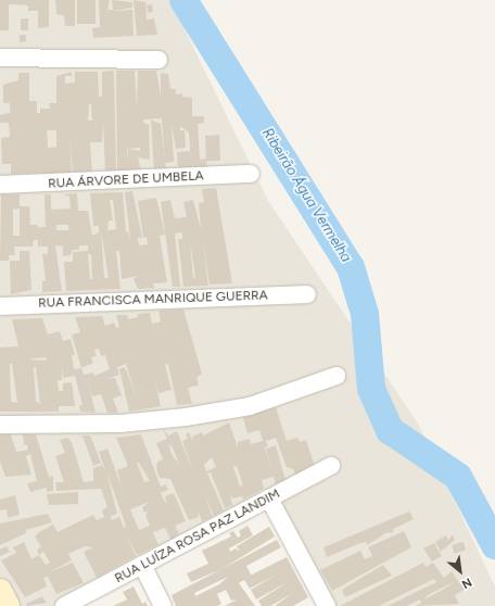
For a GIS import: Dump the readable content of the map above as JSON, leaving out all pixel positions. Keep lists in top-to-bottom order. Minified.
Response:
{"streets":{"street":["RUA ÁRVORE DE UMBELA","RUA FRANCISCA MANRIQUE GUERRA","RUA LUÍZA ROSA PAZ LANDIM"]},"water":["Ribeirão Água Vermelha"],"north":"bottom right"}
